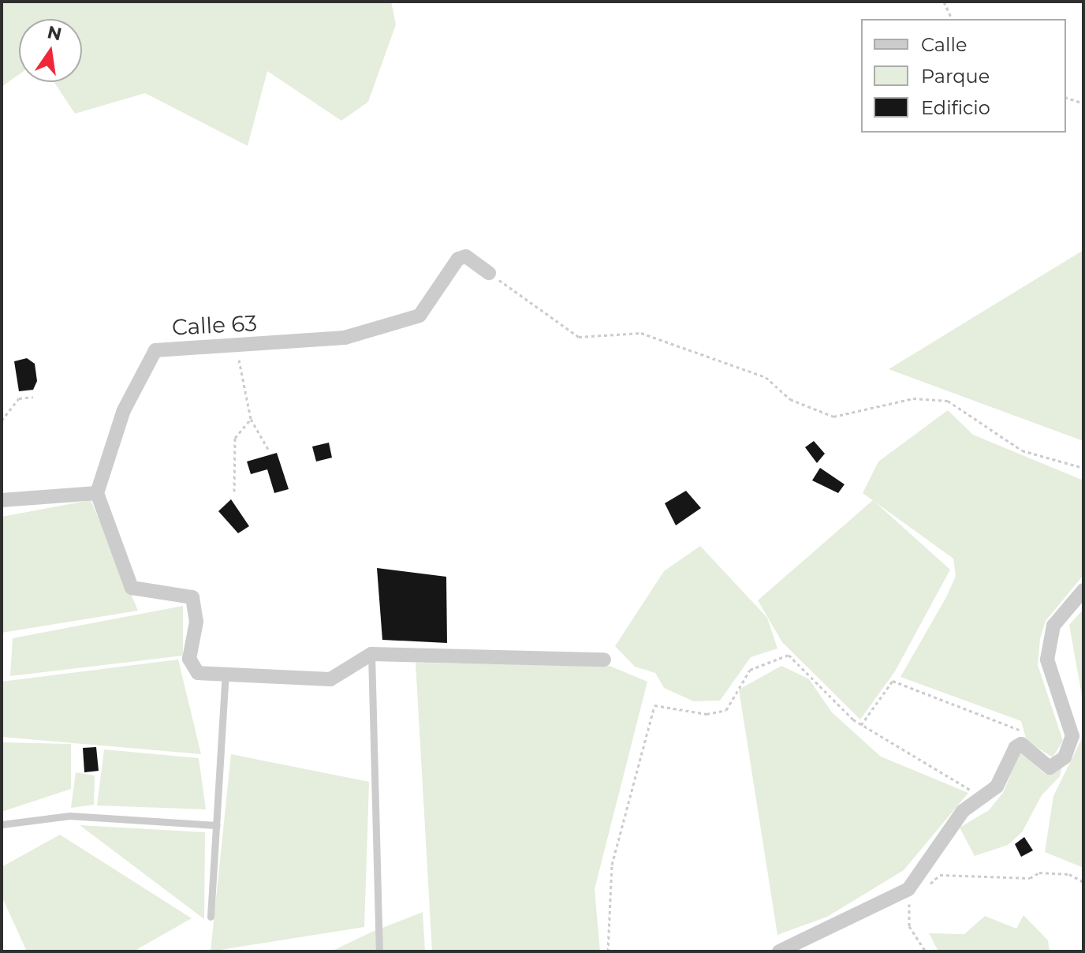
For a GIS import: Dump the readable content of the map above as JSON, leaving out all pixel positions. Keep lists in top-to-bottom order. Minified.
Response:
{"streets":{"street":["Calle 63"]},"legend":["Calle","Parque","Edificio"],"north":"top"}
